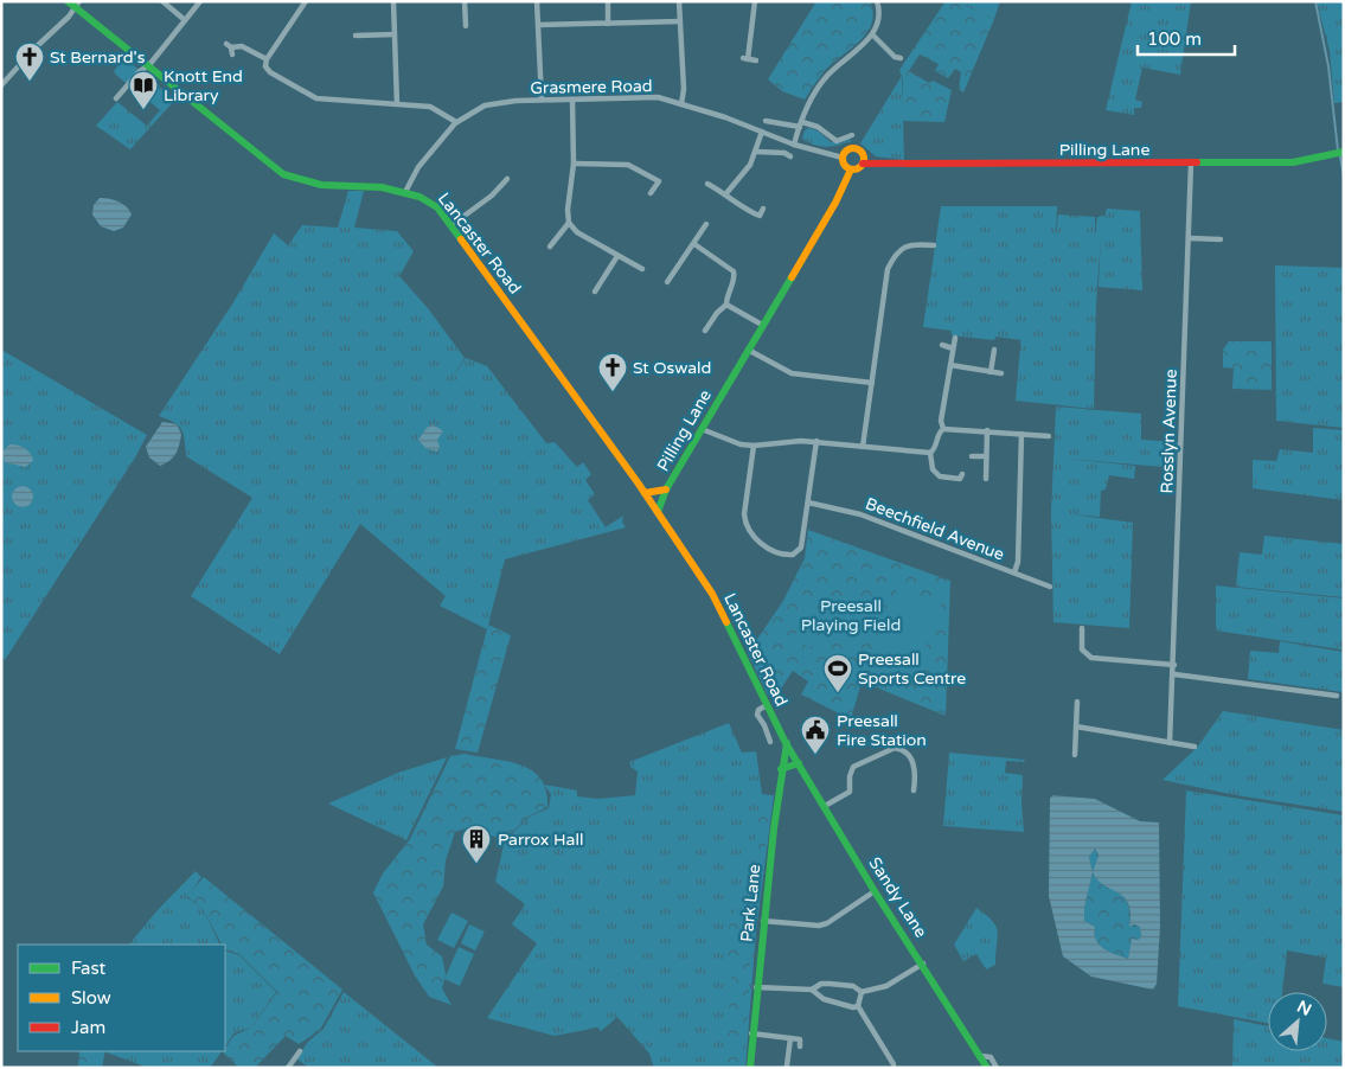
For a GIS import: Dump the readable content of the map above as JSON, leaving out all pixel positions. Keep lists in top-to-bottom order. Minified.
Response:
{"streets":{"main road":["Pilling Lane","Lancaster Road","Sandy Lane","Park Lane"],"street":["Grasmere Road","Rosslyn Avenue","Beechfield Avenue"]},"crossings":[["Grasmere Road","Pilling Lane"],["Grasmere Road","Lancaster Road"],["Pilling Lane","Lancaster Road"],["Pilling Lane","Rosslyn Avenue"],["Lancaster Road","Sandy Lane"],["Lancaster Road","Park Lane"],["Sandy Lane","Park Lane"]],"parks":["Preesall Playing Field"],"places":{"church":["St Bernard's","St Oswald"],"library":["Knott End Library"],"sports":["Preesall Sports Centre"],"public building":["Preesall Fire Station"],"building":["Parrox Hall"]},"legend":["Fast","Slow","Jam"],"scale_bar":"100 m","north":"top right"}
